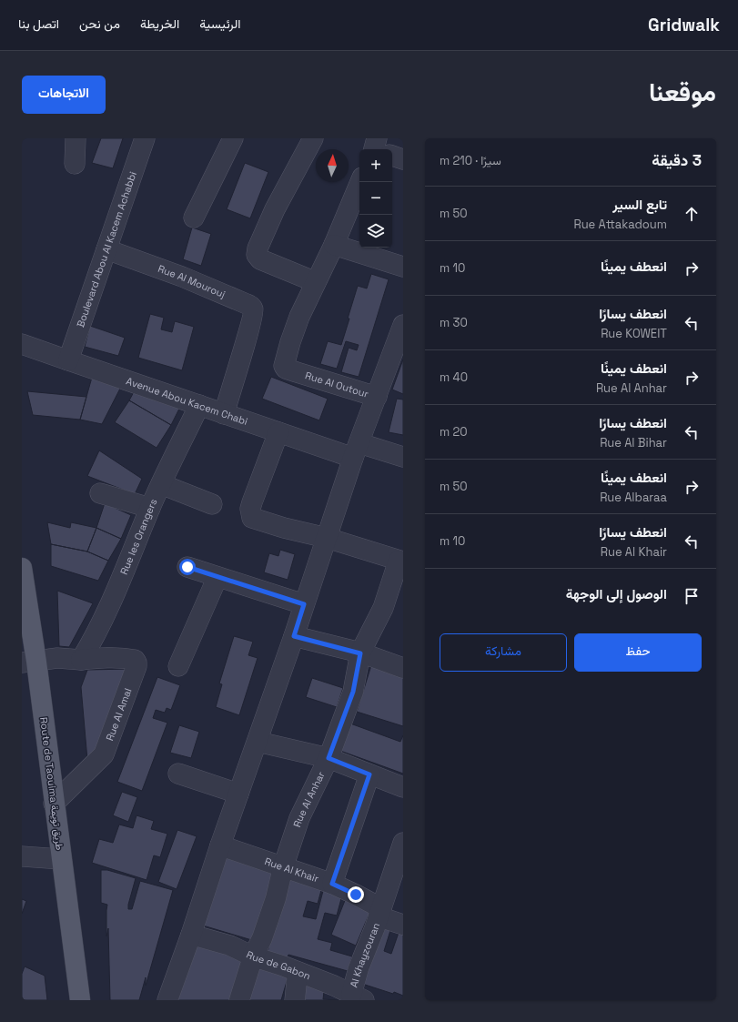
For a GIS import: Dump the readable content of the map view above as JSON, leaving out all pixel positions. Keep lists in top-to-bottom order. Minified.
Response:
{"streets":{"main road":["Route de Taouima طريق تويمة"],"street":["Boulevard Abou Al Kacem Achabbi","Rue Al Mourouj","Rue Al Outour","Avenue Abou Kacem Chabi","Rue les Orangers","Rue Al Amal","Rue Al Anhar","Rue Al Khair","Al Khayzouran","Rue de Gabon"]},"crossings":[["Boulevard Abou Al Kacem Achabbi","Rue Al Mourouj"],["Boulevard Abou Al Kacem Achabbi","Avenue Abou Kacem Chabi"],["Rue Al Mourouj","Avenue Abou Kacem Chabi"],["Avenue Abou Kacem Chabi","Rue les Orangers"],["Rue les Orangers","Rue Al Amal"],["Rue Al Amal","Route de Taouima طريق تويمة"],["Rue Al Anhar","Rue Al Khair"],["Rue Al Anhar","Rue de Gabon"],["Rue Al Khair","Al Khayzouran"],["Al Khayzouran","Rue de Gabon"]],"north":"top","page":{"header":"Gridwalk","nav":["الرئيسية","الخريطة","من نحن","اتصل بنا"],"title":"موقعنا","buttons":["الاتجاهات",["حفظ","مشاركة"]],"heading":["3 دقيقة","سيرًا · 210 m"],"map_buttons":["+","−"],"list":[["تابع السير","Rue Attakadoum","50 m"],["انعطف يمينًا","10 m"],["انعطف يسارًا","Rue KOWEIT","30 m"],["انعطف يمينًا","Rue Al Anhar","40 m"],["انعطف يسارًا","Rue Al Bihar","20 m"],["انعطف يمينًا","Rue Albaraa","50 m"],["انعطف يسارًا","Rue Al Khair","10 m"],"الوصول إلى الوجهة"]}}
